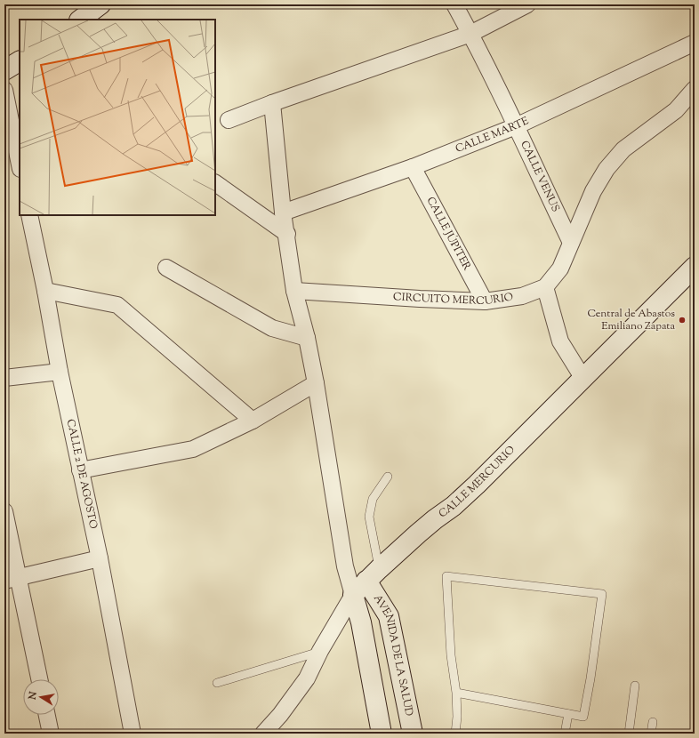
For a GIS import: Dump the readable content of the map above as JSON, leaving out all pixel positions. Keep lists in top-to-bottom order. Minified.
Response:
{"streets":{"street":["CALLE MARTE","CALLE VENUS","CALLE JÚPITER","CIRCUITO MERCURIO","CALLE 2 DE AGOSTO","CALLE MERCURIO","AVENIDA DE LA SALUD"]},"crossings":[["CALLE MARTE","CALLE VENUS"],["CALLE MARTE","CALLE JÚPITER"],["CALLE VENUS","CIRCUITO MERCURIO"],["CALLE JÚPITER","CIRCUITO MERCURIO"],["CALLE MERCURIO","AVENIDA DE LA SALUD"]],"places":["Central de Abastos Emiliano Zapata"],"north":"left"}
